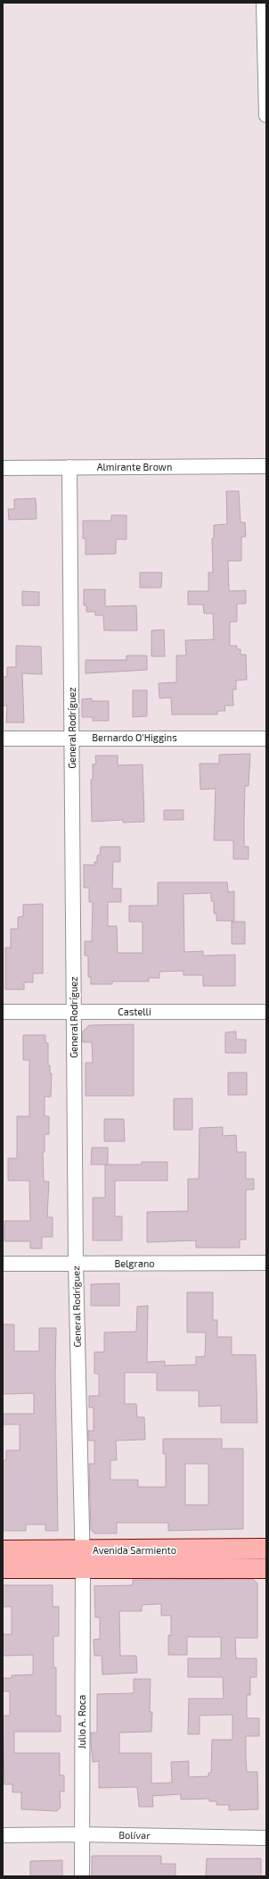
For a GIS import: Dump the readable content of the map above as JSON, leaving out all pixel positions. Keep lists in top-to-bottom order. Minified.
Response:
{"streets":{"main road":["Avenida Sarmiento"],"street":["Almirante Brown","General Rodríguez","Bernardo O'Higgins","Castelli","Belgrano","Julio A. Roca","Bolívar"]},"crossings":[["Almirante Brown","General Rodríguez"],["General Rodríguez","Bernardo O'Higgins"],["General Rodríguez","Castelli"],["General Rodríguez","Belgrano"],["General Rodríguez","Avenida Sarmiento"],["General Rodríguez","Julio A. Roca"],["Avenida Sarmiento","Julio A. Roca"],["Julio A. Roca","Bolívar"]]}
